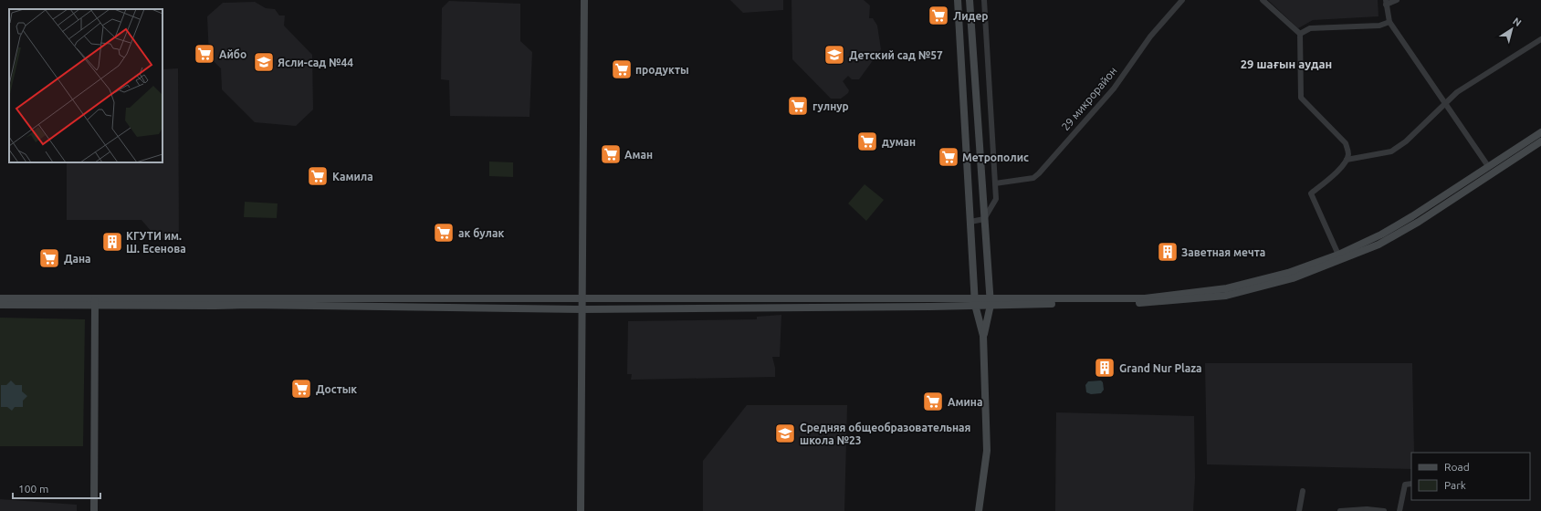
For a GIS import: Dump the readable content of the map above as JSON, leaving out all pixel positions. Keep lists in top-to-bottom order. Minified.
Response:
{"streets":{"street":["29 микрорайон"]},"districts":["29 шағын аудан"],"places":{"supermarket":["Лидер","Айбо","продукты","гулнур","думан","Аман","Метрополис","Камила","ак булак","Дана","Достык","Амина"],"school or university":["Детский сад №57","Ясли-сад №44","Средняя общеобразовательная школа №23"],"building":["КГУТИ им. Ш. Есенова","Заветная мечта","Grand Nur Plaza"]},"legend":["Road","Park"],"scale_bar":"100 m","north":"top right"}
